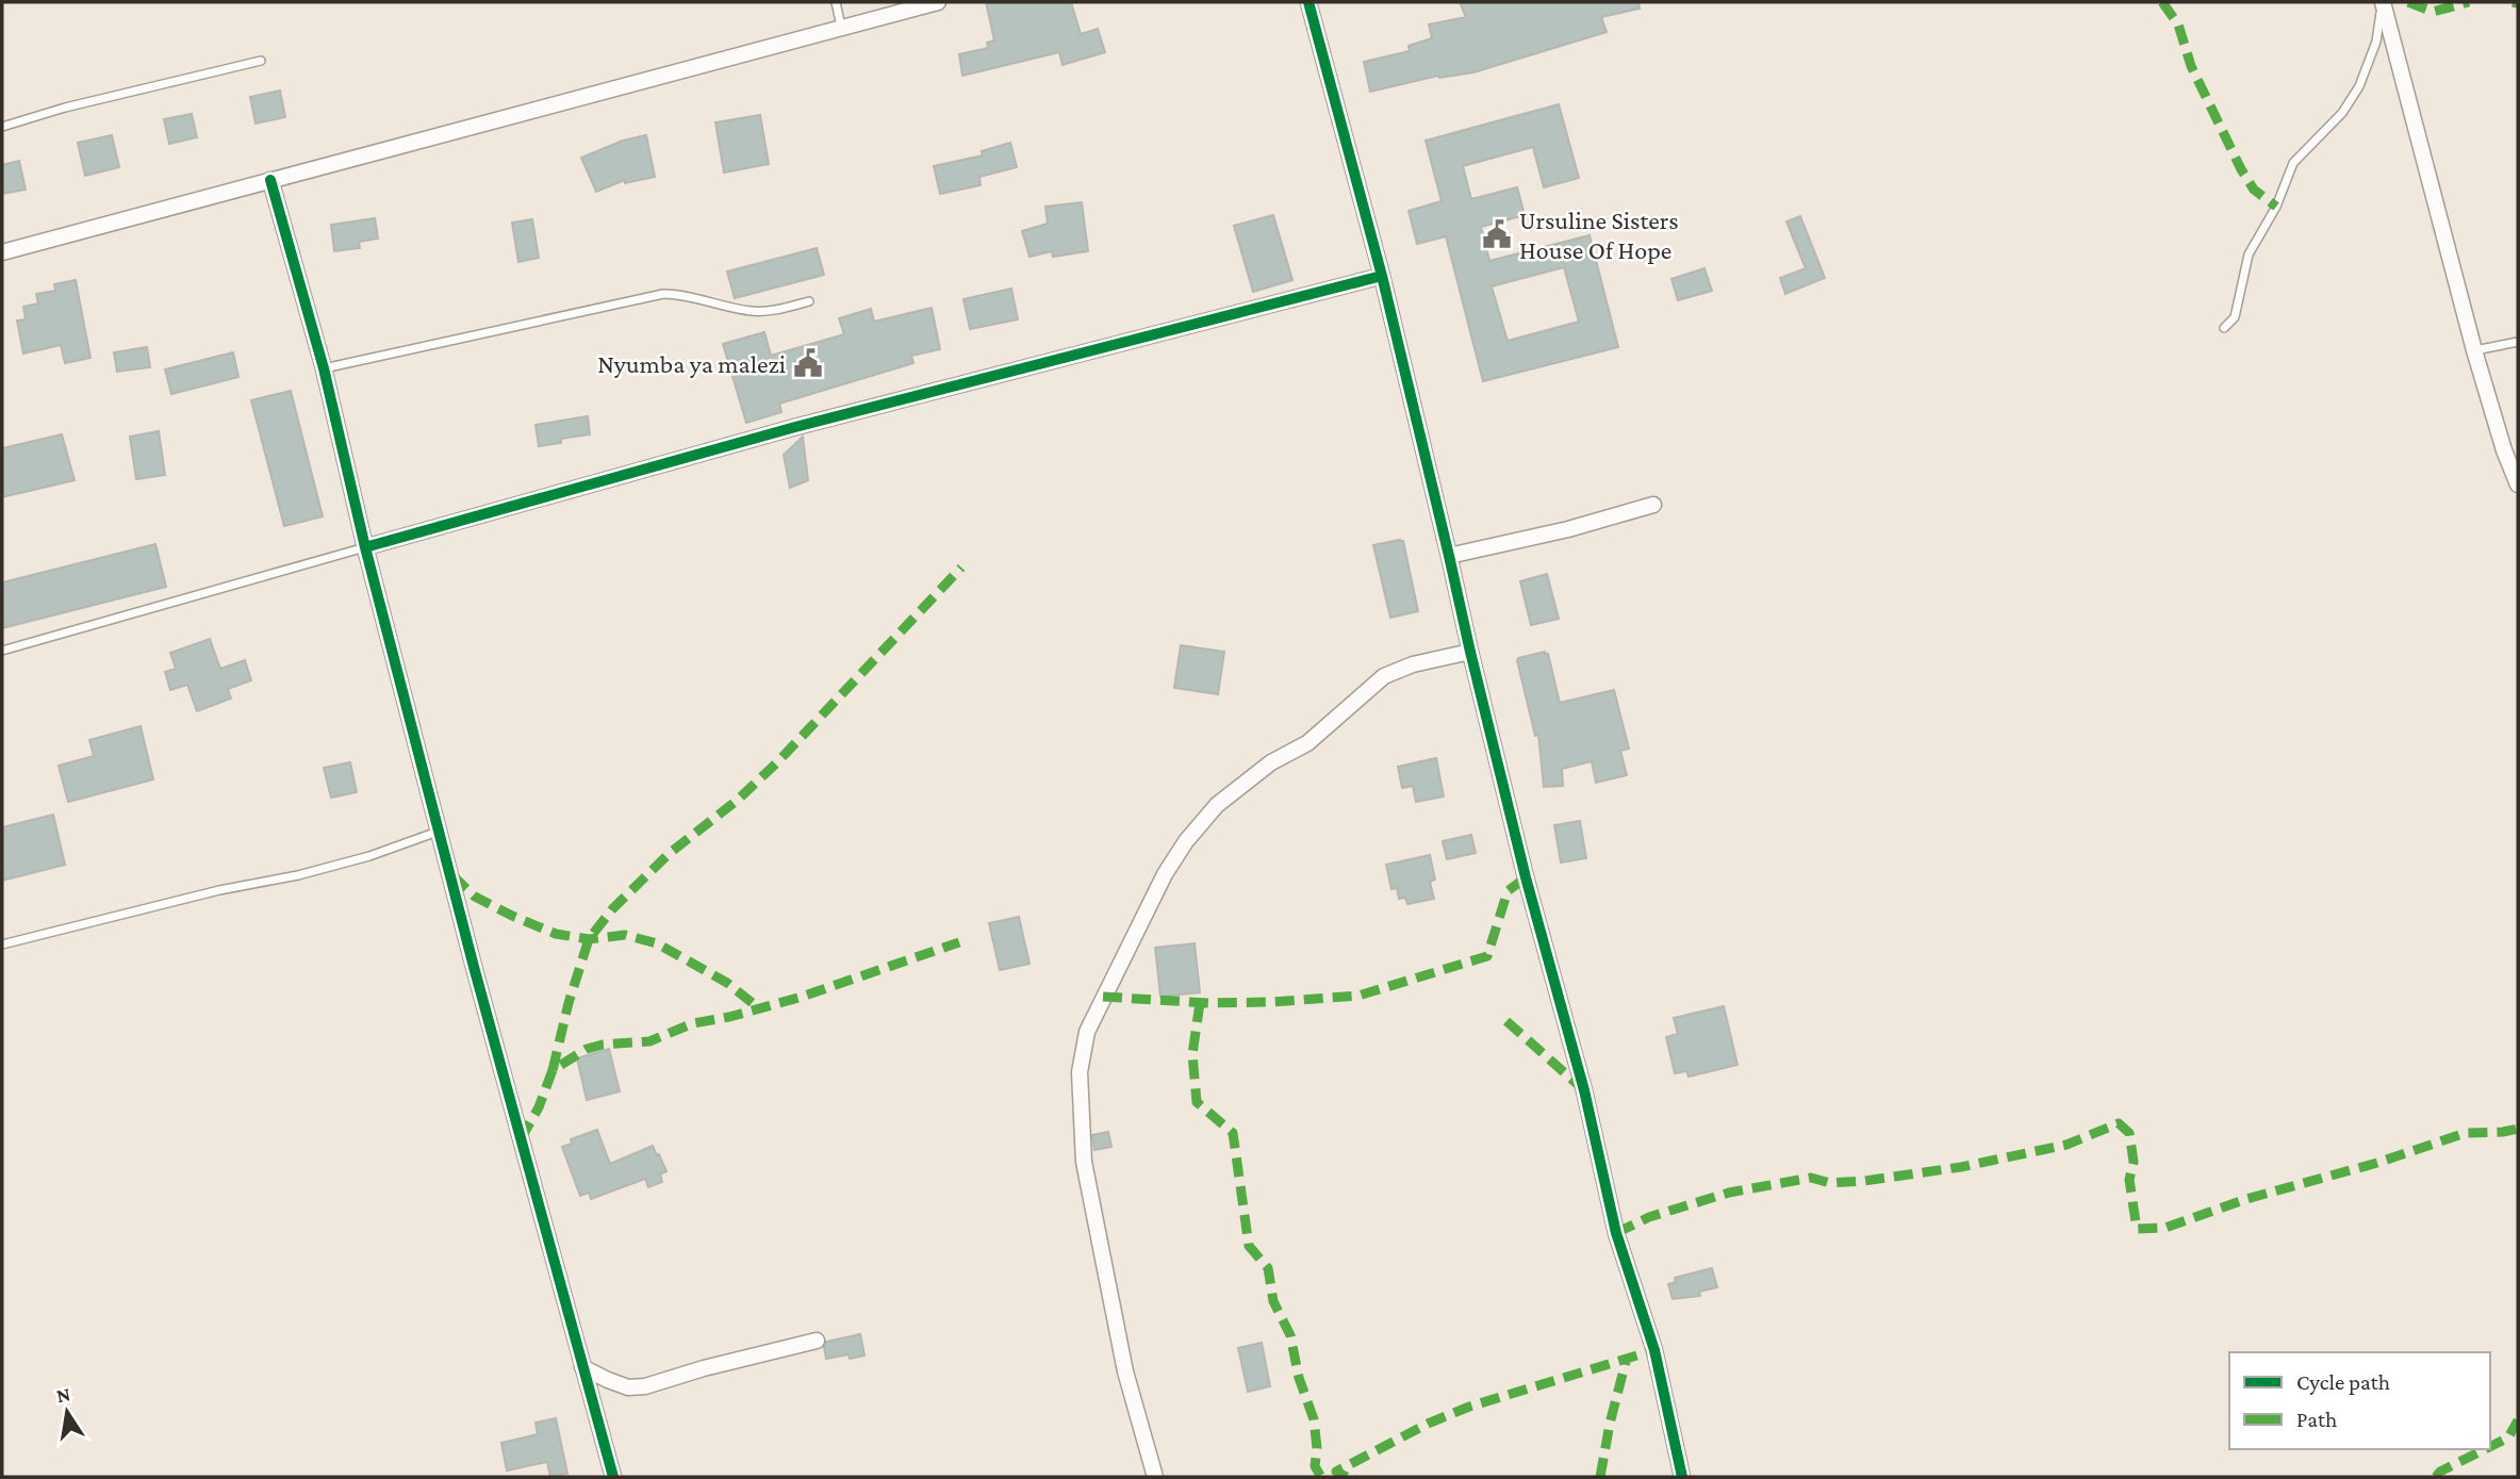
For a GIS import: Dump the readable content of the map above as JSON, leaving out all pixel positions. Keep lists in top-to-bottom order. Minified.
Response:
{"places":{"public building":["Ursuline Sisters House Of Hope","Nyumba ya malezi"]},"legend":["Cycle path","Path"],"north":"top"}
